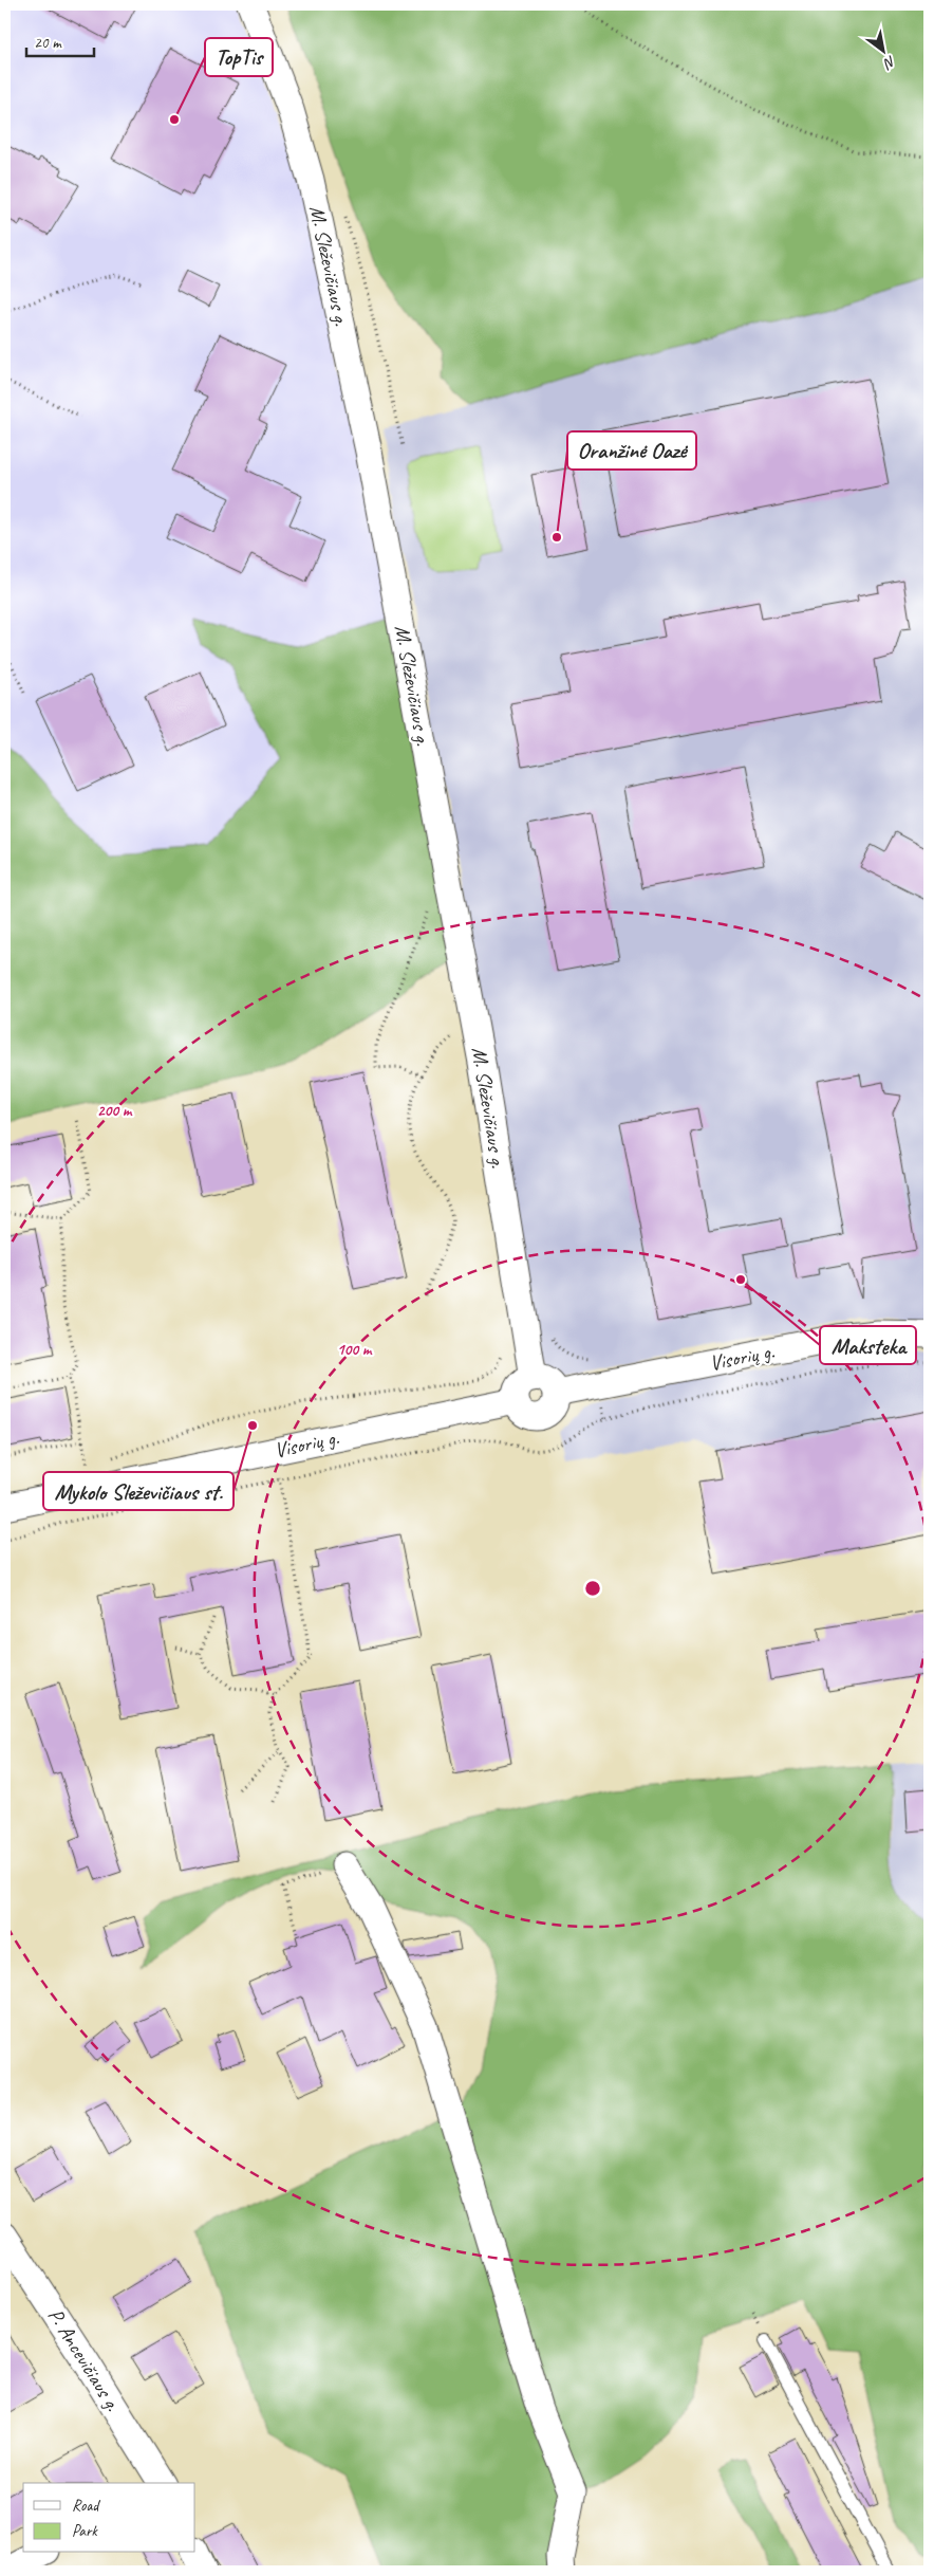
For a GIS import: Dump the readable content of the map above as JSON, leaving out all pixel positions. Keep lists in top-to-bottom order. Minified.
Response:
{"streets":{"street":["M. Sleževičiaus g.","Visorių g.","P. Ancevičiaus g."]},"crossings":[["M. Sleževičiaus g.","Visorių g."]],"places":["TopTis","Oranžinė Oazė","Maksteka","Mykolo Sleževičiaus st."],"legend":["Road","Park"],"scale_bar":"20 m","north":"bottom right","rings":["200 m","100 m"]}
